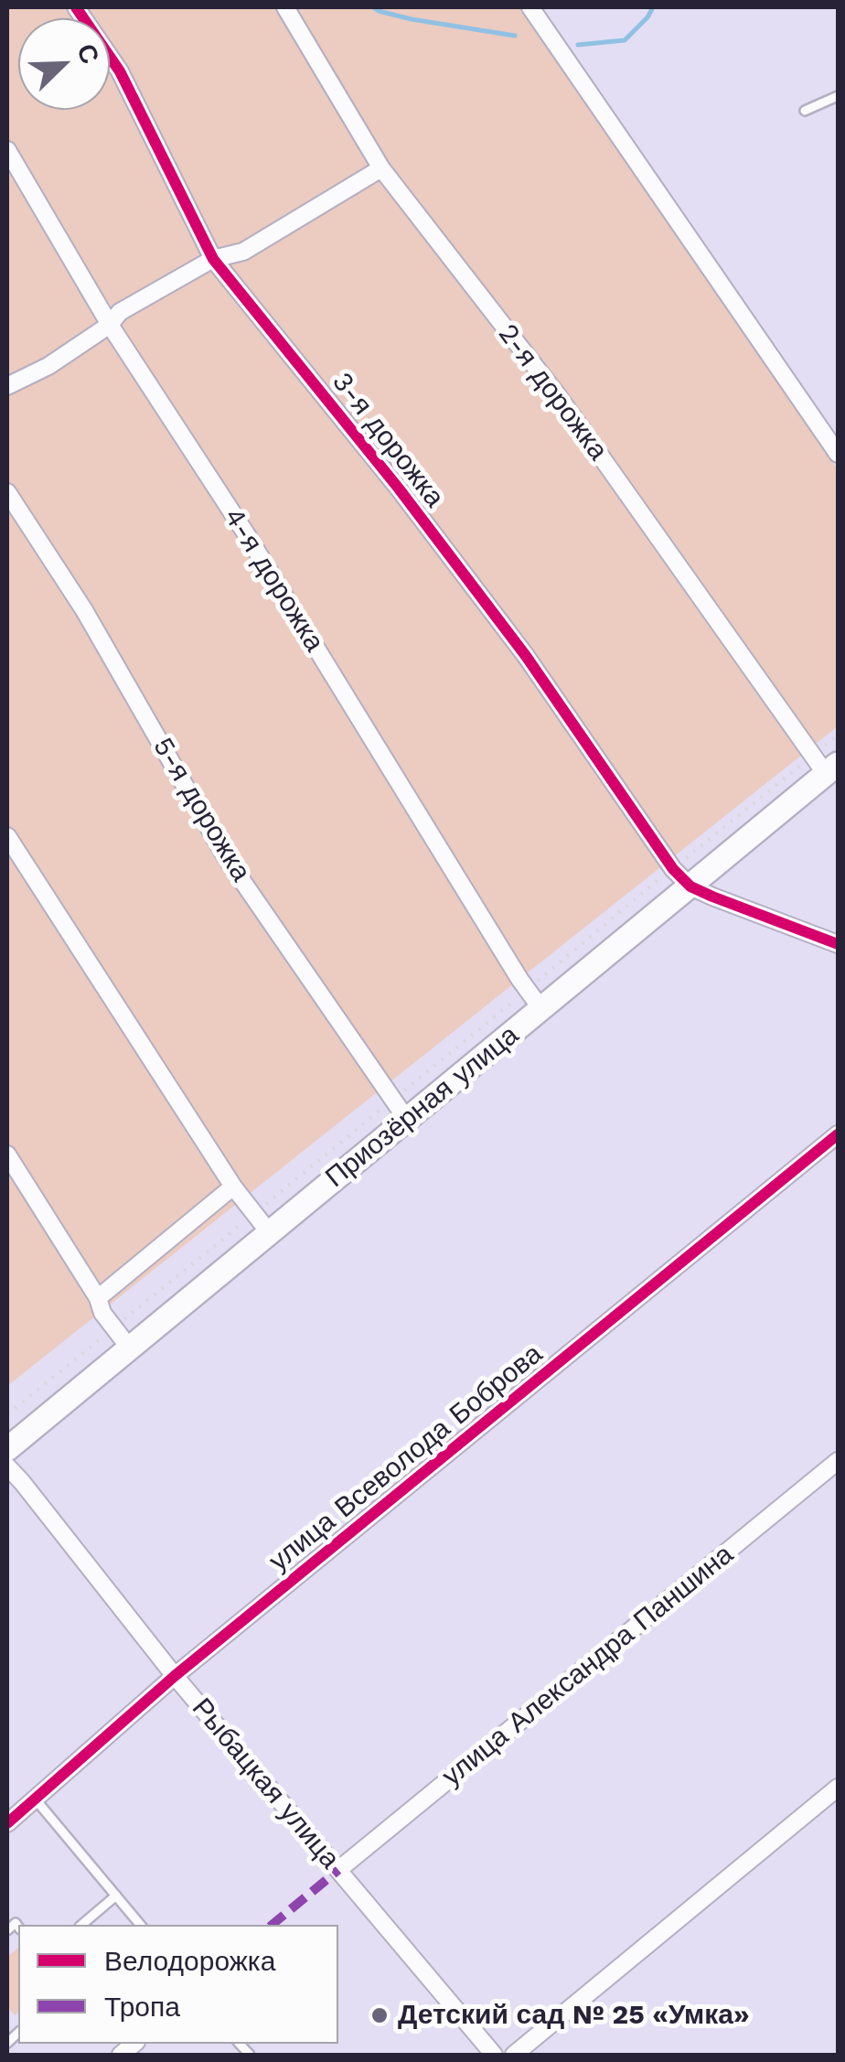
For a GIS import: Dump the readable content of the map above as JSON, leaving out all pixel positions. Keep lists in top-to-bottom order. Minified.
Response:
{"streets":{"street":["2-я дорожка","3-я дорожка","4-я дорожка","5-я дорожка","Приозёрная улица","улица Всеволода Боброва","улица Александра Паншина","Рыбацкая улица"]},"crossings":[["2-я дорожка","Приозёрная улица"],["3-я дорожка","Приозёрная улица"],["4-я дорожка","Приозёрная улица"],["5-я дорожка","Приозёрная улица"],["улица Всеволода Боброва","Рыбацкая улица"],["улица Александра Паншина","Рыбацкая улица"]],"places":["Детский сад № 25 «Умка»"],"legend":["Велодорожка","Тропа"],"north":"top right"}
